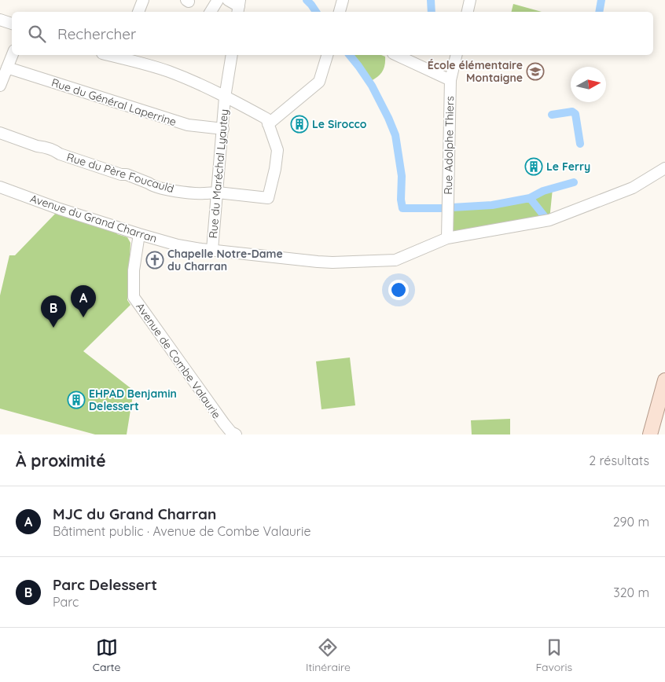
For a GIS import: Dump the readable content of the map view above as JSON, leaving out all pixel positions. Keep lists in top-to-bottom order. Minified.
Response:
{"streets":{"street":["Rue du Général Laperrine","Rue Adolphe Thiers","Rue du Père Foucauld","Rue du Maréchal Lyautey","Avenue du Grand Charran","Avenue de Combe Valaurie"]},"crossings":[["Rue du Général Laperrine","Rue du Maréchal Lyautey"],["Rue Adolphe Thiers","Avenue du Grand Charran"],["Rue du Père Foucauld","Rue du Maréchal Lyautey"],["Rue du Maréchal Lyautey","Avenue du Grand Charran"],["Avenue du Grand Charran","Avenue de Combe Valaurie"]],"places":{"school or university":["École élémentaire Montaigne"],"building":["Le Sirocco","Le Ferry","EHPAD Benjamin Delessert"],"church":["Chapelle Notre-Dame du Charran"]},"north":"right","page":{"search":"Rechercher","pins":["A","B"],"heading":["À proximité","2 résultats"],"list":[{"mark":"A","name":"MJC du Grand Charran","note":"Bâtiment public · Avenue de Combe Valaurie","value":"290 m"},{"mark":"B","name":"Parc Delessert","note":"Parc","value":"320 m"}],"nav":["Carte","Itinéraire","Favoris"]}}
